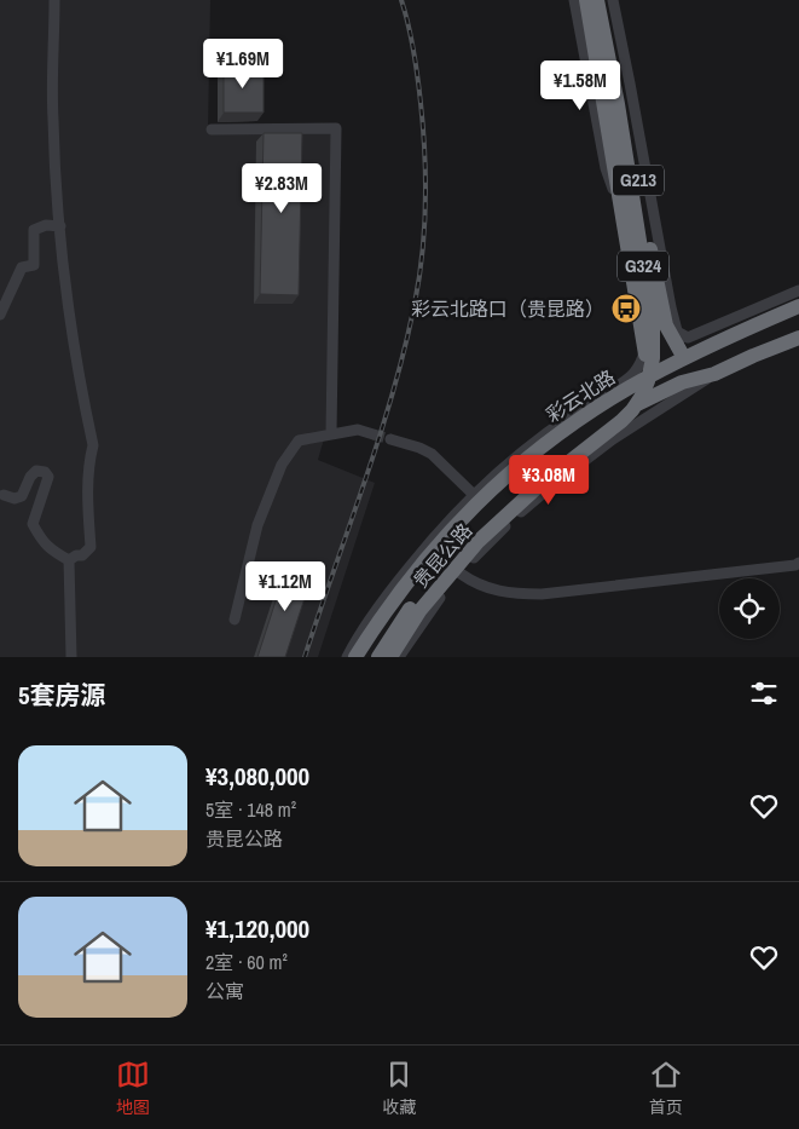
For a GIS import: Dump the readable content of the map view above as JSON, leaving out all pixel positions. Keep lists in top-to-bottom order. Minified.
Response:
{"streets":{"highway":["G213","G324","彩云北路","贵昆公路"]},"crossings":[["G213","彩云北路"],["G213","贵昆公路"]],"places":{"bus stop":["彩云北路口（贵昆路）"]},"page":{"price":["¥1.69M","¥1.58M","¥2.83M","¥3.08M","¥1.12M"],"heading":"5套房源","list":[{"name":"¥3,080,000","note":"5室 · 148 m² · 贵昆公路"},{"name":"¥1,120,000","note":"2室 · 60 m² · 公寓"}],"tabs":["地图","收藏","首页"]}}
